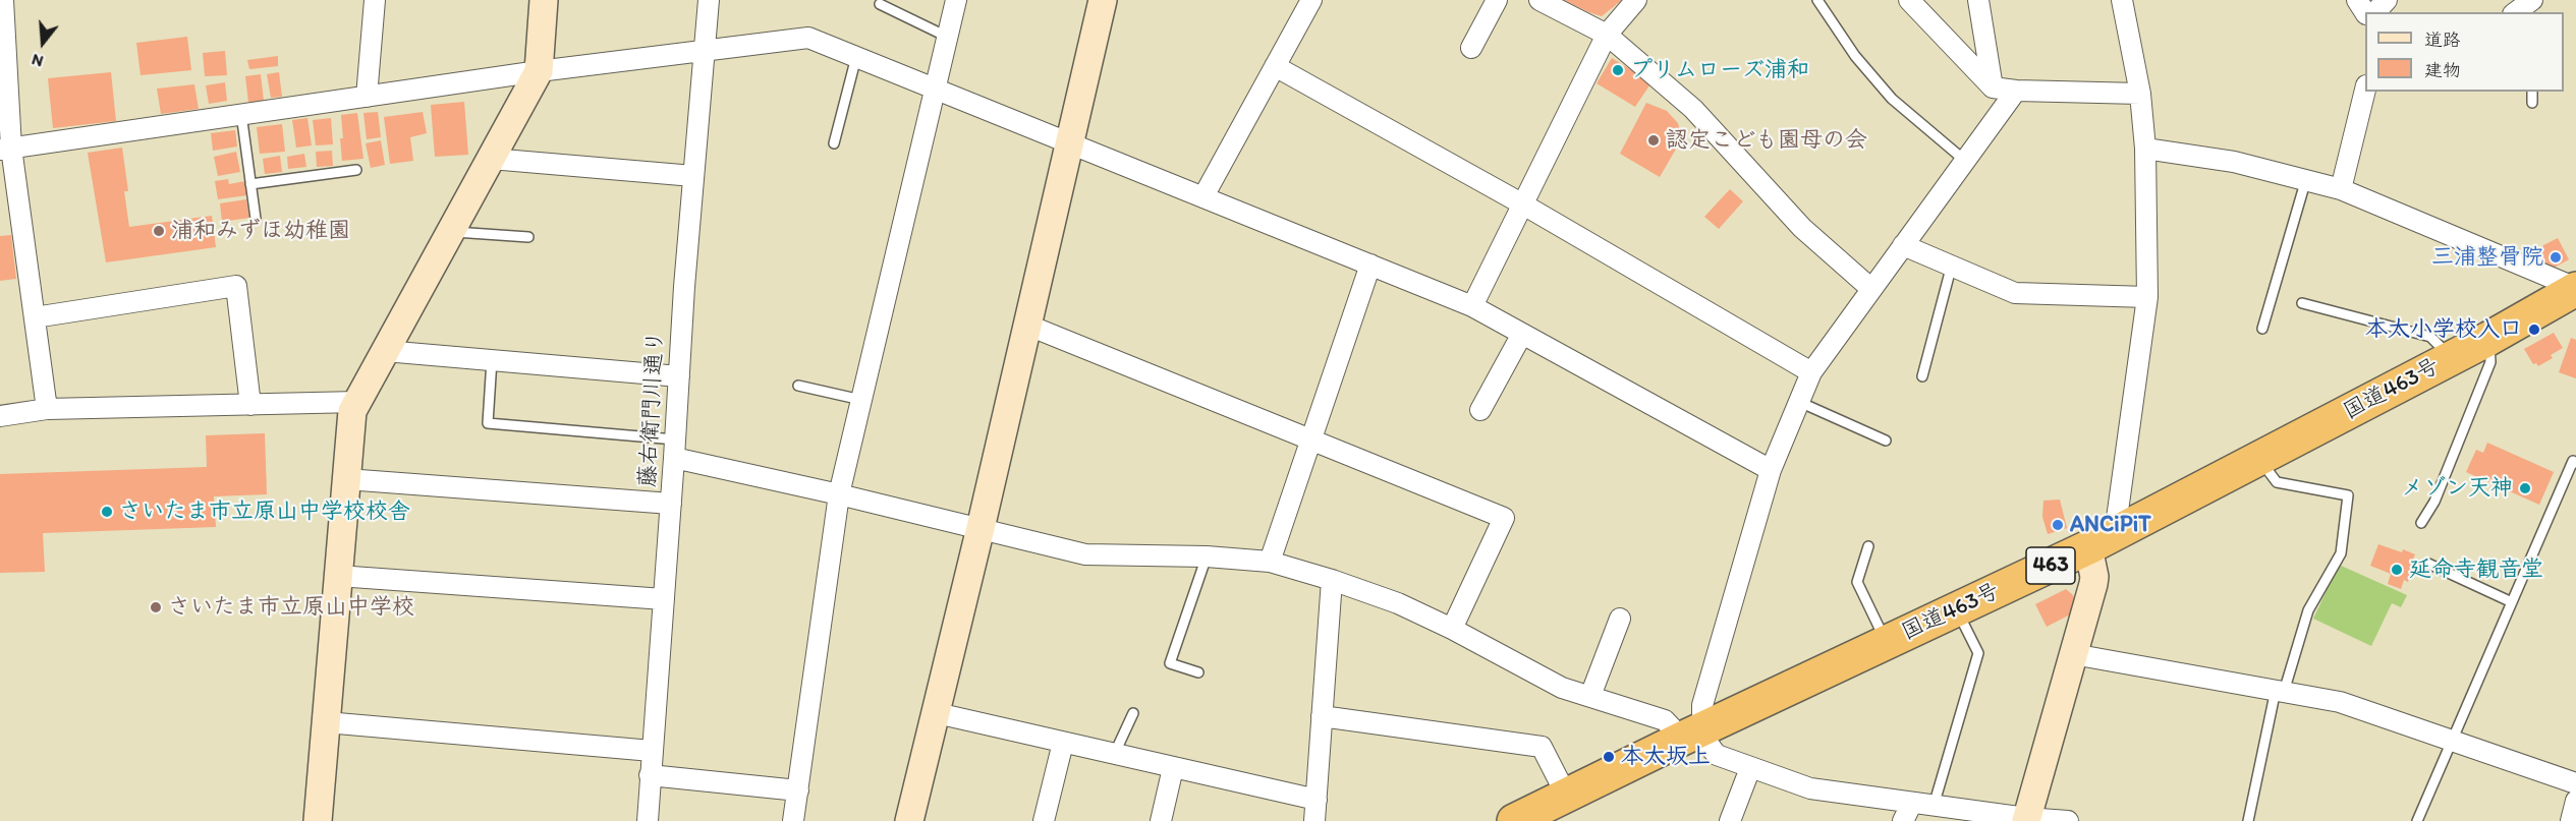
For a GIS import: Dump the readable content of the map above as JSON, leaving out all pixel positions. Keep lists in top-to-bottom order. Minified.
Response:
{"streets":{"highway":["国道463号","463"],"street":["藤右衛門川通り"]},"places":["プリムローズ浦和","認定こども園母の会","浦和みずほ幼稚園","三浦整骨院","本太小学校入口","メゾン天神","さいたま市立原山中学校校舎","ANCiPiT","延命寺観音堂","さいたま市立原山中学校","本太坂上"],"legend":["道路","建物"],"north":"bottom"}
